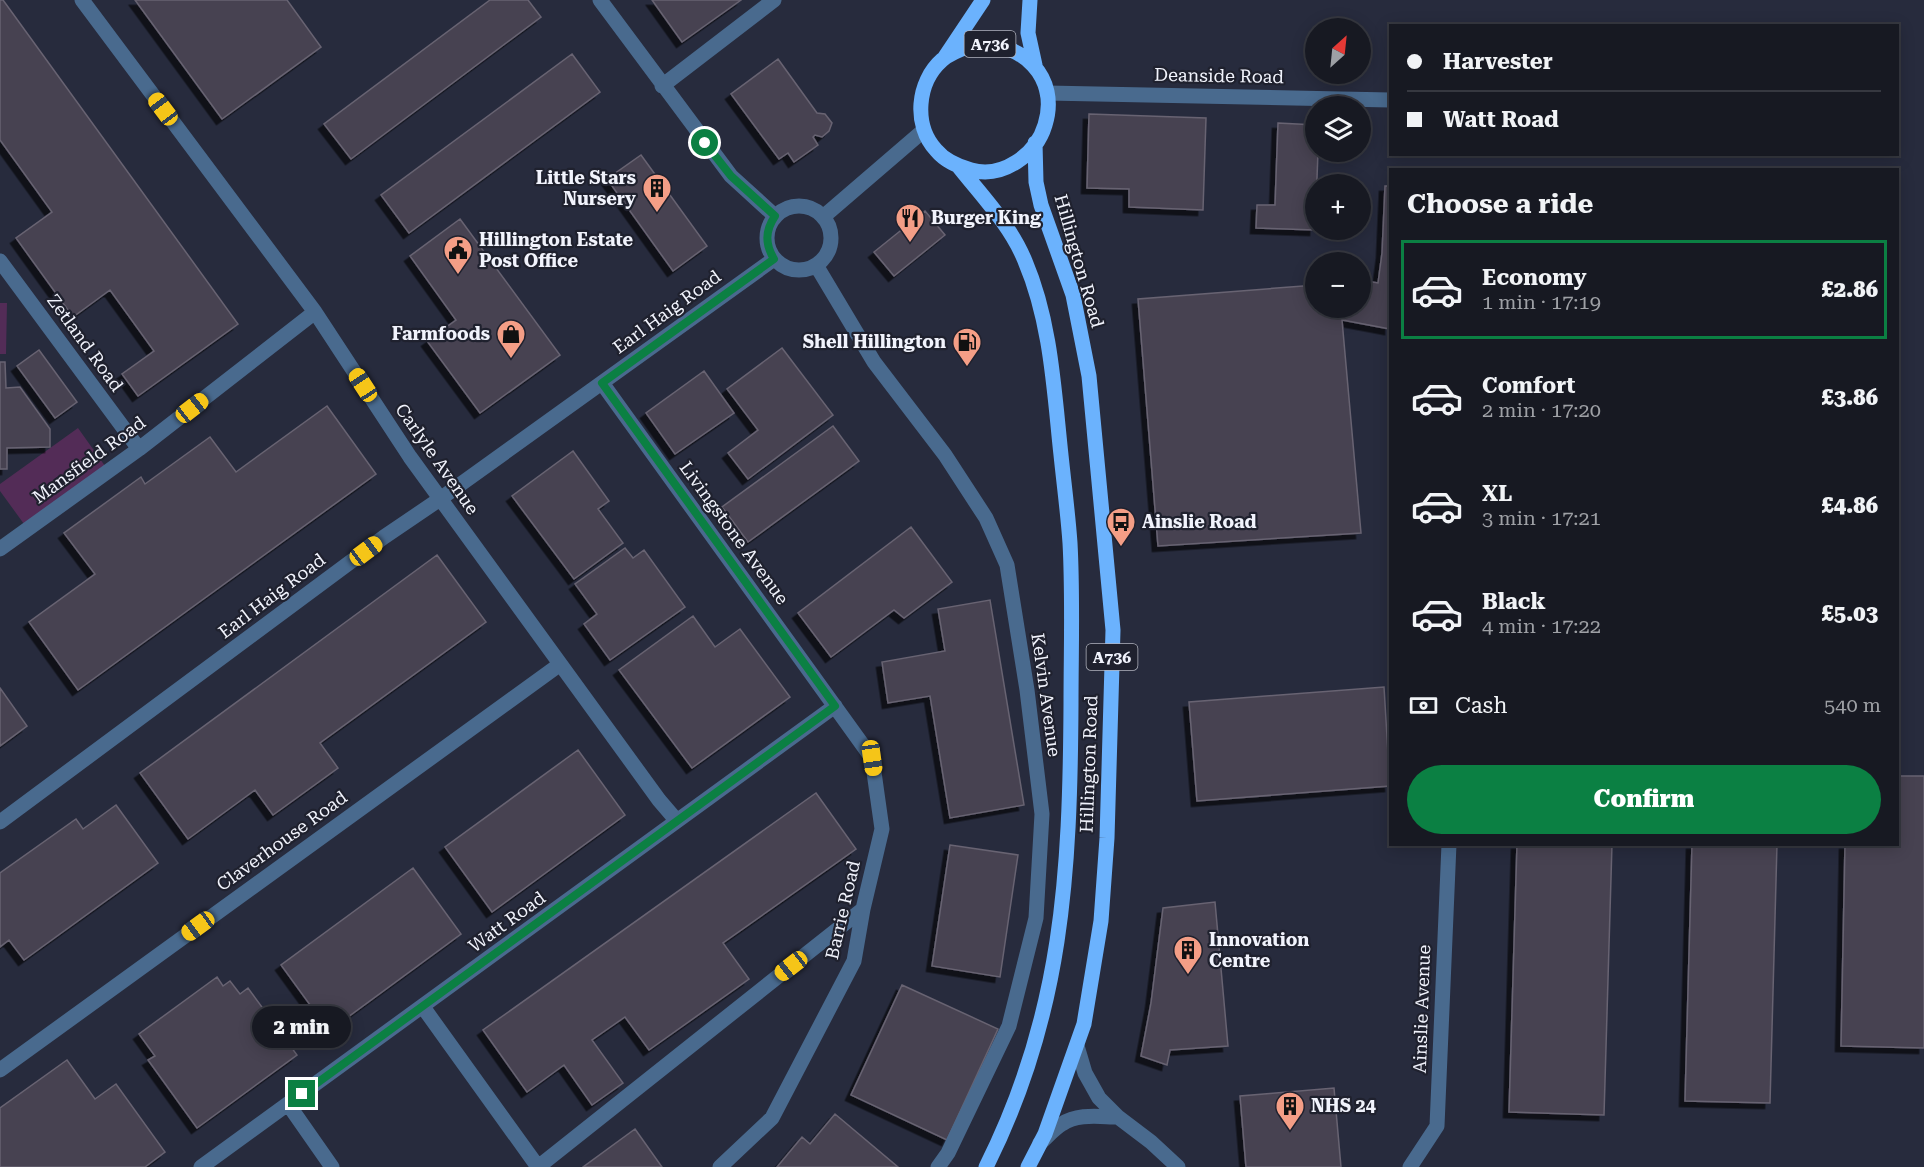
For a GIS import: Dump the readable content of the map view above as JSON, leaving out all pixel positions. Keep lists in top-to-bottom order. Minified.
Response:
{"streets":{"main road":["A736","Hillington Road"],"street":["Deanside Road","Earl Haig Road","Zetland Road","Carlyle Avenue","Mansfield Road","Livingstone Avenue","Kelvin Avenue","Claverhouse Road","Barrie Road","Watt Road","Ainslie Avenue"]},"crossings":[["A736","Deanside Road"],["A736","Hillington Road"],["Deanside Road","Hillington Road"],["Earl Haig Road","Carlyle Avenue"],["Earl Haig Road","Livingstone Avenue"],["Earl Haig Road","Kelvin Avenue"],["Zetland Road","Mansfield Road"],["Carlyle Avenue","Mansfield Road"],["Carlyle Avenue","Claverhouse Road"],["Carlyle Avenue","Watt Road"],["Livingstone Avenue","Barrie Road"],["Livingstone Avenue","Watt Road"],["Barrie Road","Watt Road"]],"places":{"building":["Little Stars Nursery","Innovation Centre","NHS 24"],"restaurant":["Burger King"],"public building":["Hillington Estate Post Office"],"shop":["Farmfoods"],"fuel station":["Shell Hillington"],"bus stop":["Ainslie Road"]},"north":"top right","page":{"map_buttons":["+","−"],"banner":["Harvester","Watt Road"],"heading":"Choose a ride","list":[{"name":"Economy","note":"1 min · 17:19","value":"£2.86"},{"name":"Comfort","note":"2 min · 17:20","value":"£3.86"},{"name":"XL","note":"3 min · 17:21","value":"£4.86"},{"name":"Black","note":"4 min · 17:22","value":"£5.03"}],"pay":["Cash","540 m"],"buttons":"Confirm","bubble":"2 min"}}
